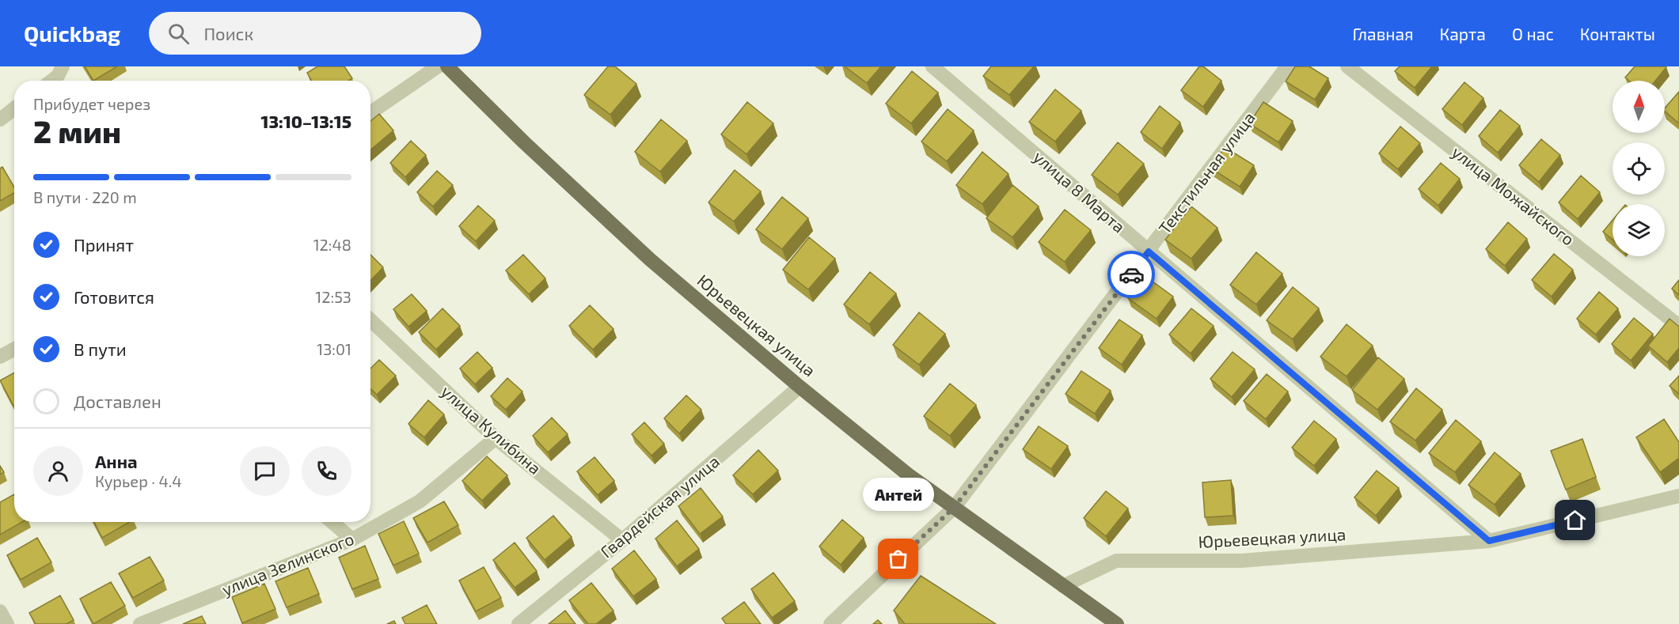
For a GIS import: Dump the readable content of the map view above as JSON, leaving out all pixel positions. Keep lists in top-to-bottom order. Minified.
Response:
{"streets":{"main road":["Юрьевецкая улица"],"street":["Текстильная улица","улица 8 Марта","улица Можайского","улица Кулибина","Гвардейская улица","улица Зелинского"]},"crossings":[["Текстильная улица","улица 8 Марта"],["Текстильная улица","Юрьевецкая улица"],["улица 8 Марта","Юрьевецкая улица"],["Юрьевецкая улица","Гвардейская улица"],["улица Кулибина","Гвардейская улица"],["улица Кулибина","улица Зелинского"]],"places":["Антей"],"north":"top","page":{"header":"Quickbag","search":"Поиск","nav":["Главная","Карта","О нас","Контакты"],"heading":["2 мин","Прибудет через","13:10–13:15"],"panel":["Анна","Курьер · 4.4"],"bar":"В пути · 220 m","list":[["Принят","12:48"],["Готовится","12:53"],["В пути","13:01"],"Доставлен"],"bubble":"Антей"}}
